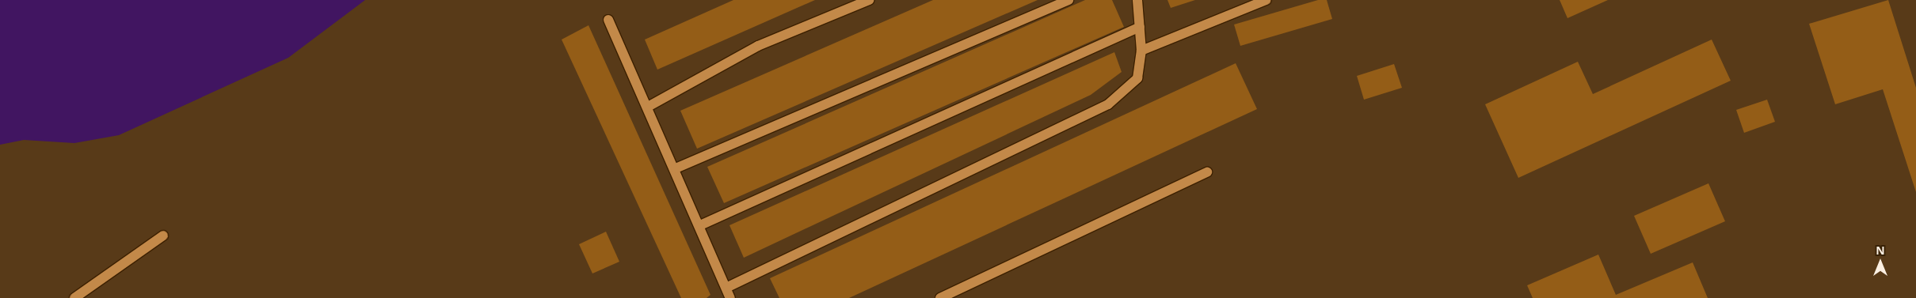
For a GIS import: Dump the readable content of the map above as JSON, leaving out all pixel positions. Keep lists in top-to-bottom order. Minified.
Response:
{"north":"top"}
